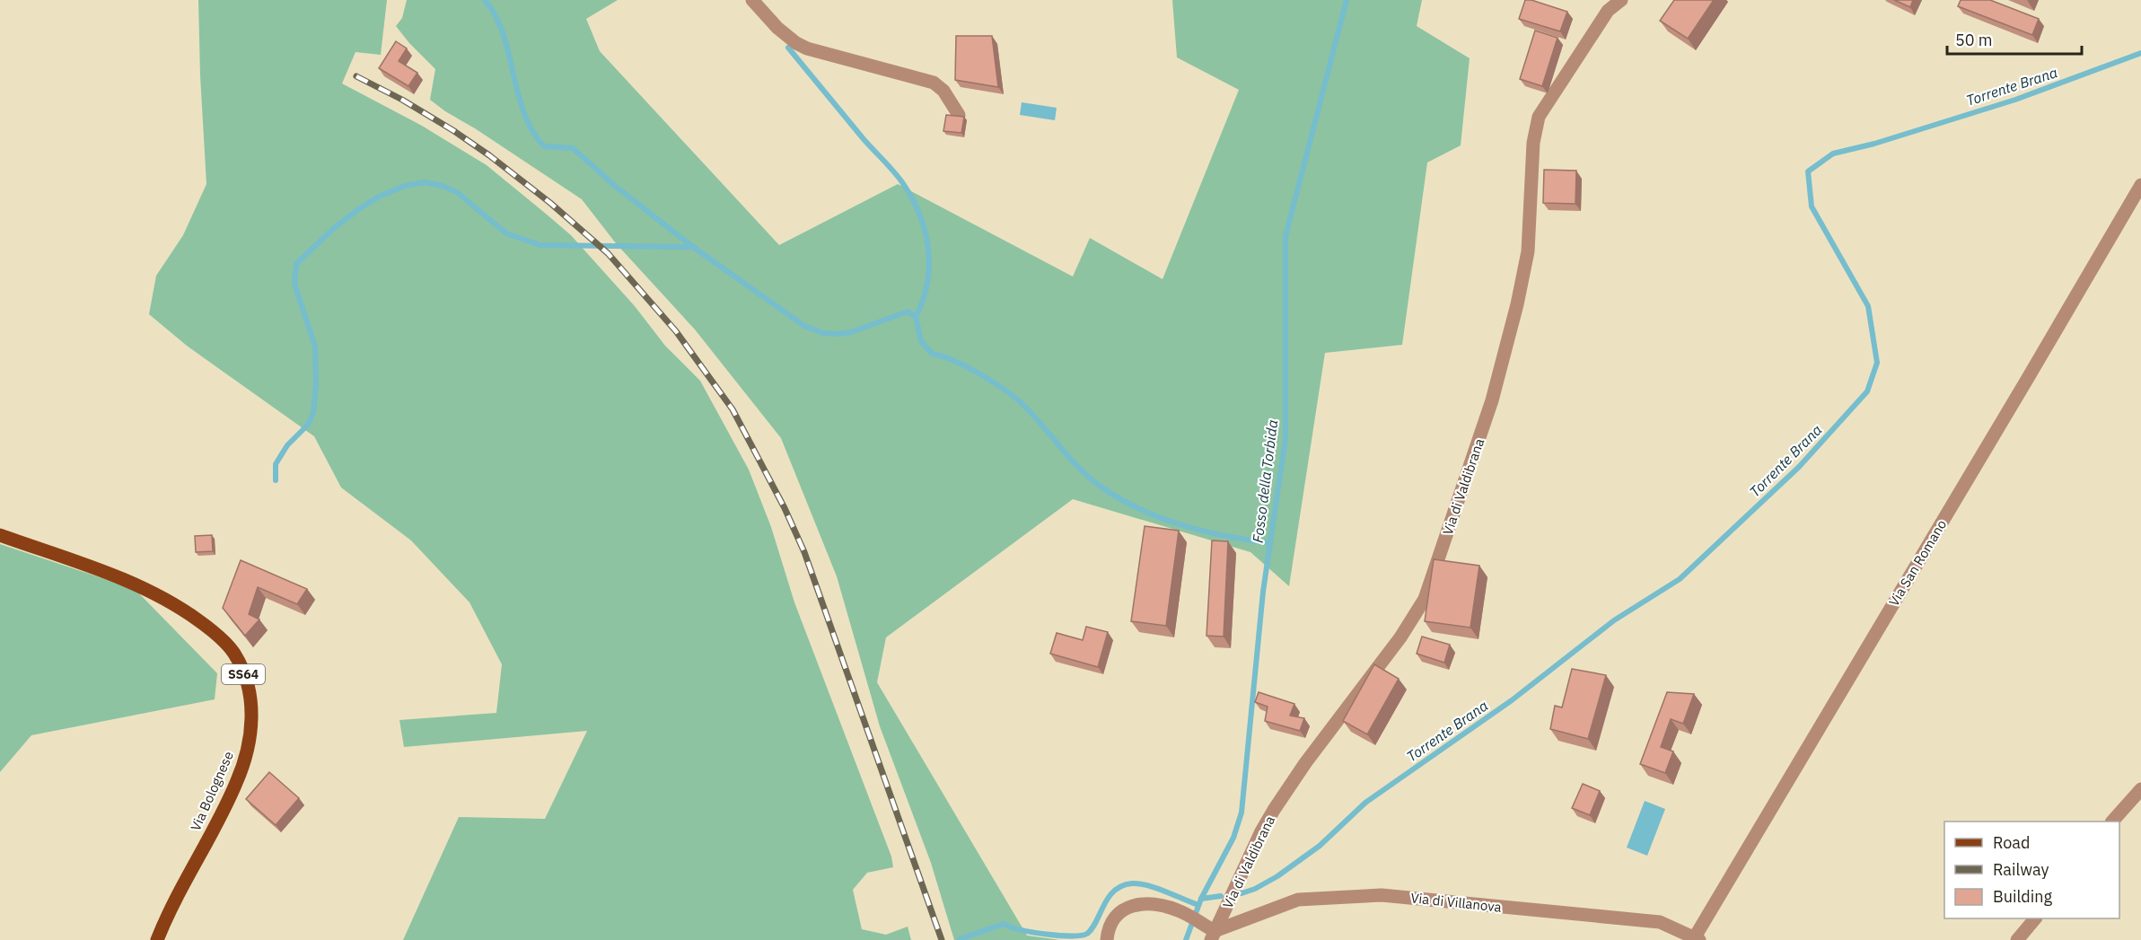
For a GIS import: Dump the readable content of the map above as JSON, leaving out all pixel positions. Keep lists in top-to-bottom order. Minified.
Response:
{"streets":{"main road":["SS64","Via Bolognese"],"street":["Via di Valdibrana","Via San Romano","Via di Villanova"]},"crossings":[["Via di Valdibrana","Via di Villanova"],["Via San Romano","Via di Villanova"]],"water":["Torrente Brana","Fosso della Torbida"],"legend":["Road","Railway","Building"],"scale_bar":"50 m"}
